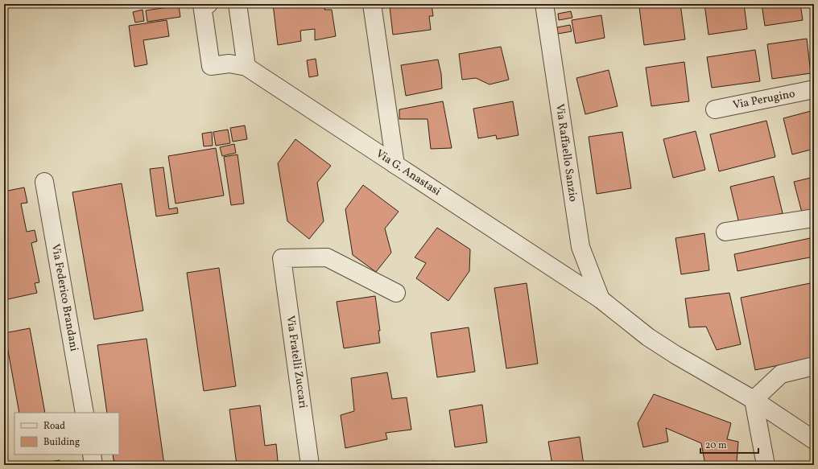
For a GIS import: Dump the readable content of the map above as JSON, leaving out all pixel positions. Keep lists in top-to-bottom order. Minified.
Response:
{"streets":{"street":["Via Perugino","Via Raffaello Sanzio","Via G. Anastasi","Via Federico Brandani","Via Fratelli Zuccari"]},"crossings":[["Via Raffaello Sanzio","Via G. Anastasi"]],"legend":["Road","Building"],"scale_bar":"20 m"}
